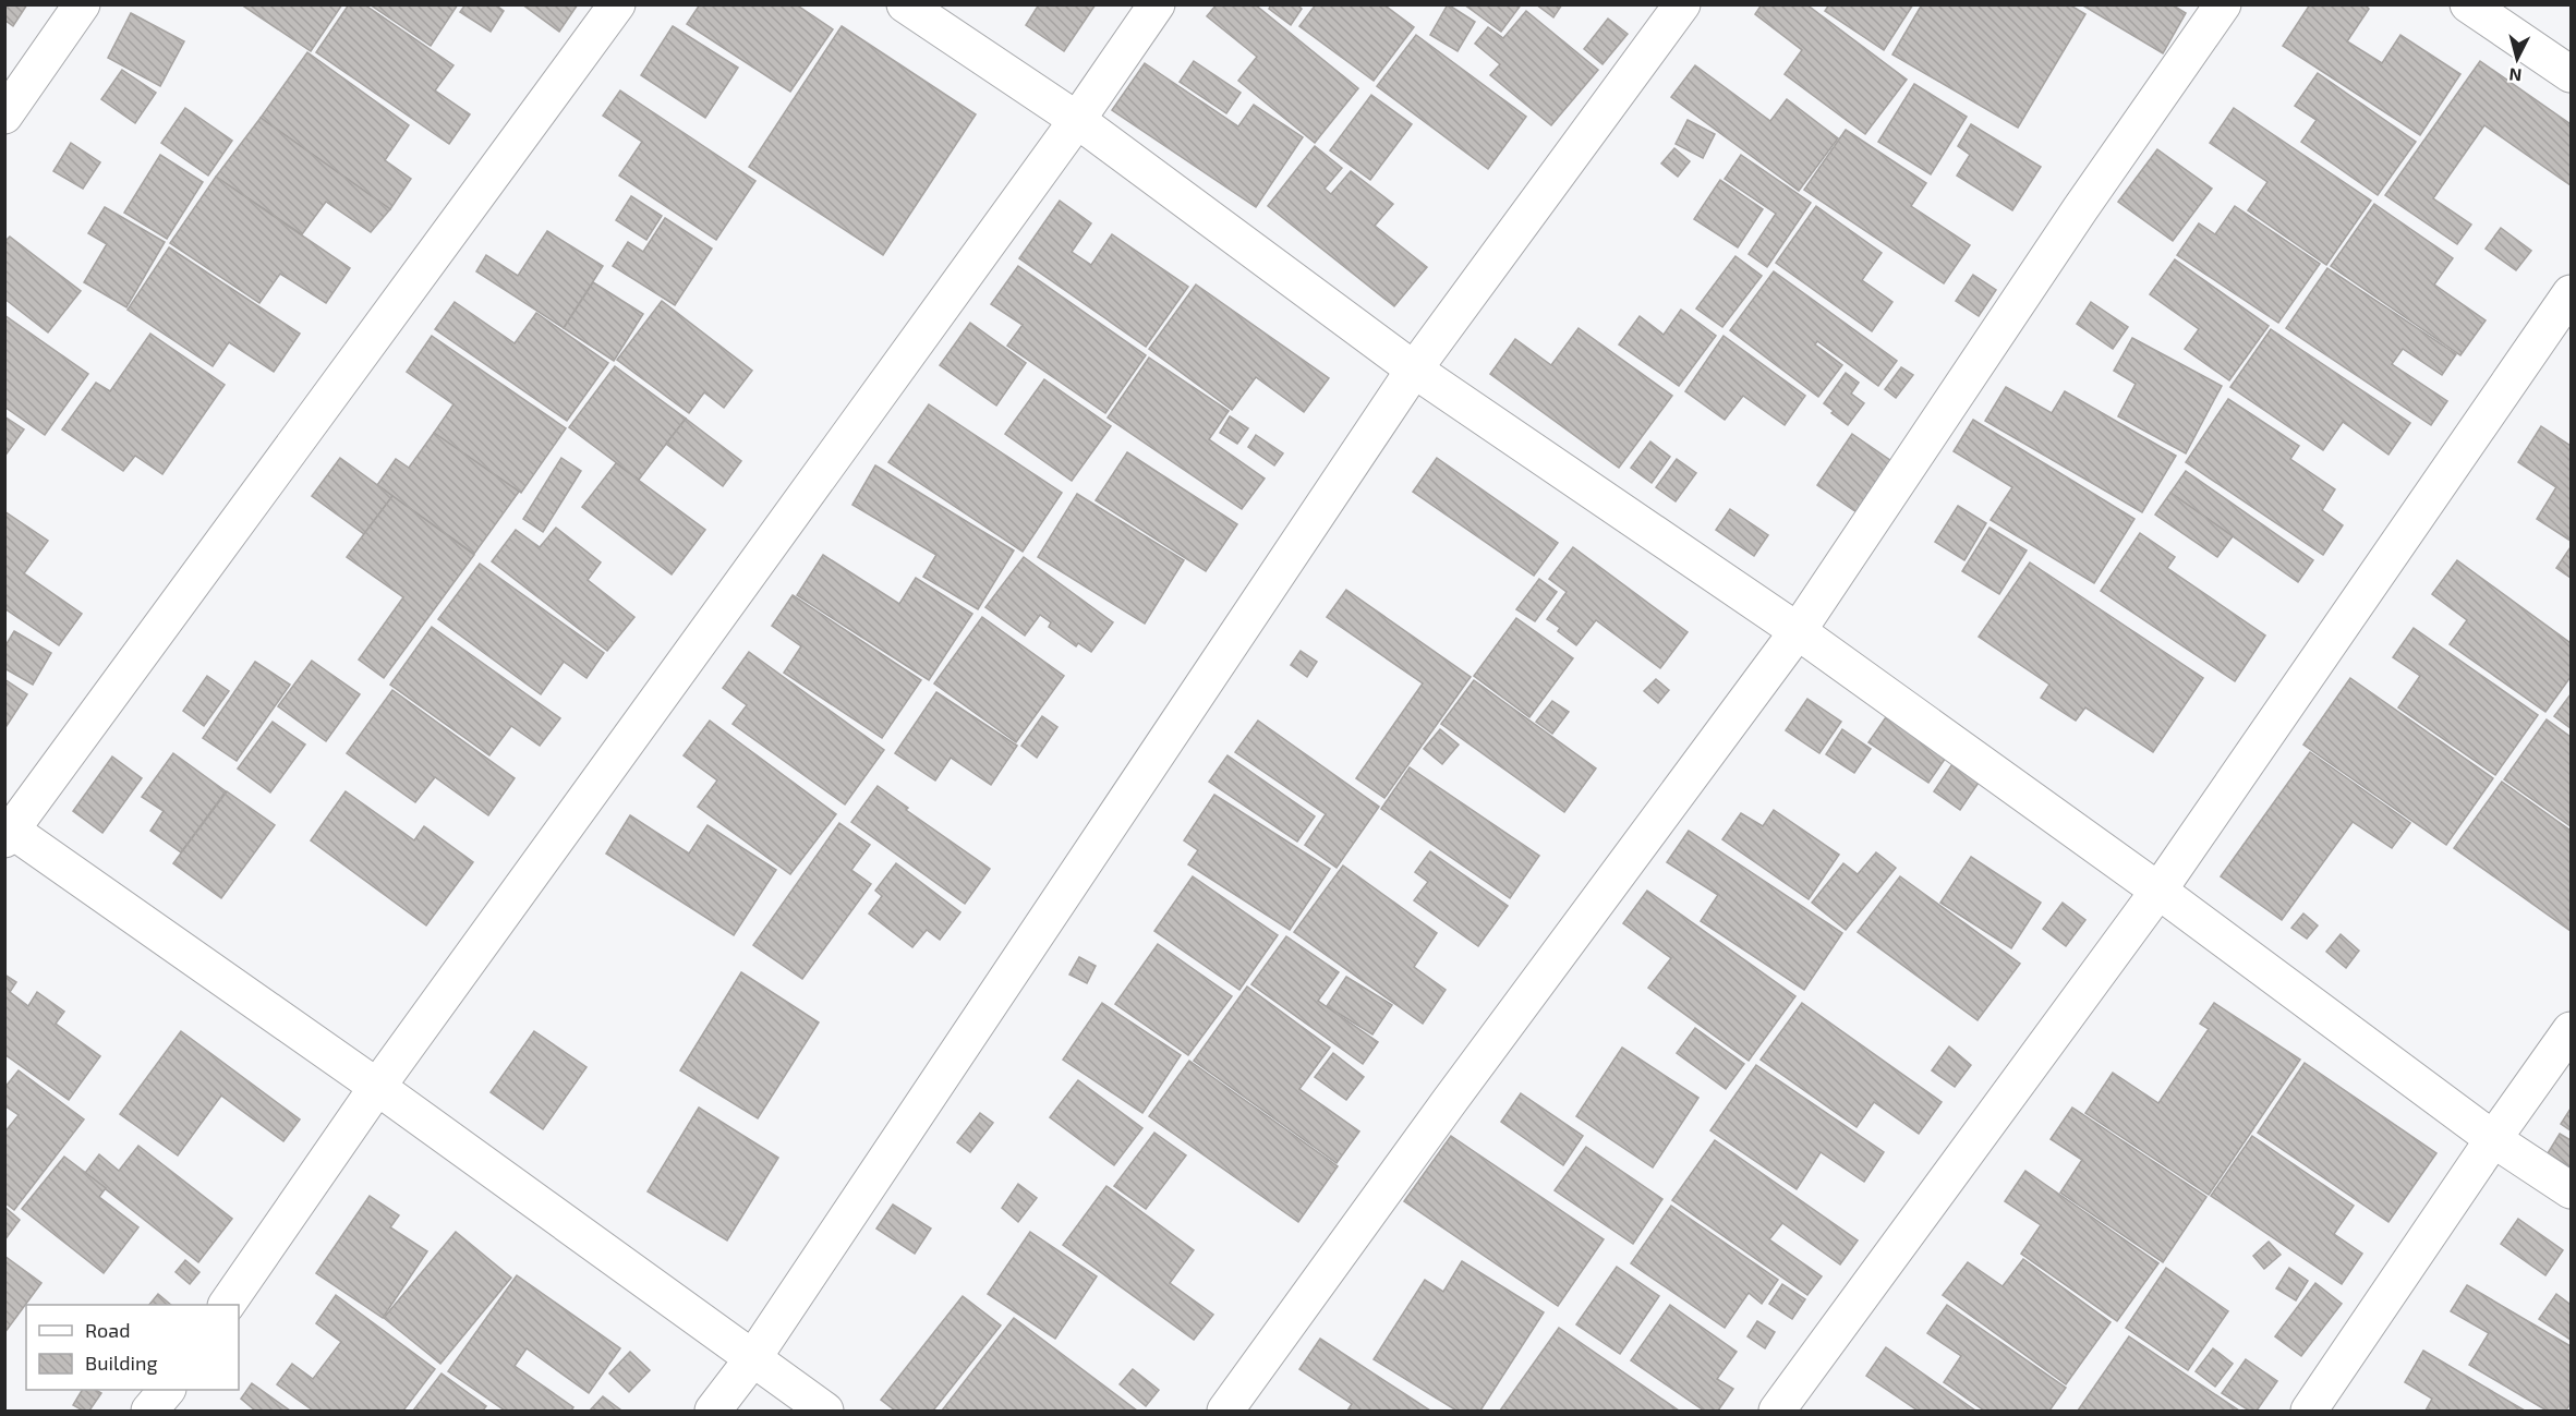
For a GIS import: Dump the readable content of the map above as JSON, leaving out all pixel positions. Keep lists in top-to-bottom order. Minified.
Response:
{"legend":["Road","Building"],"north":"bottom"}
